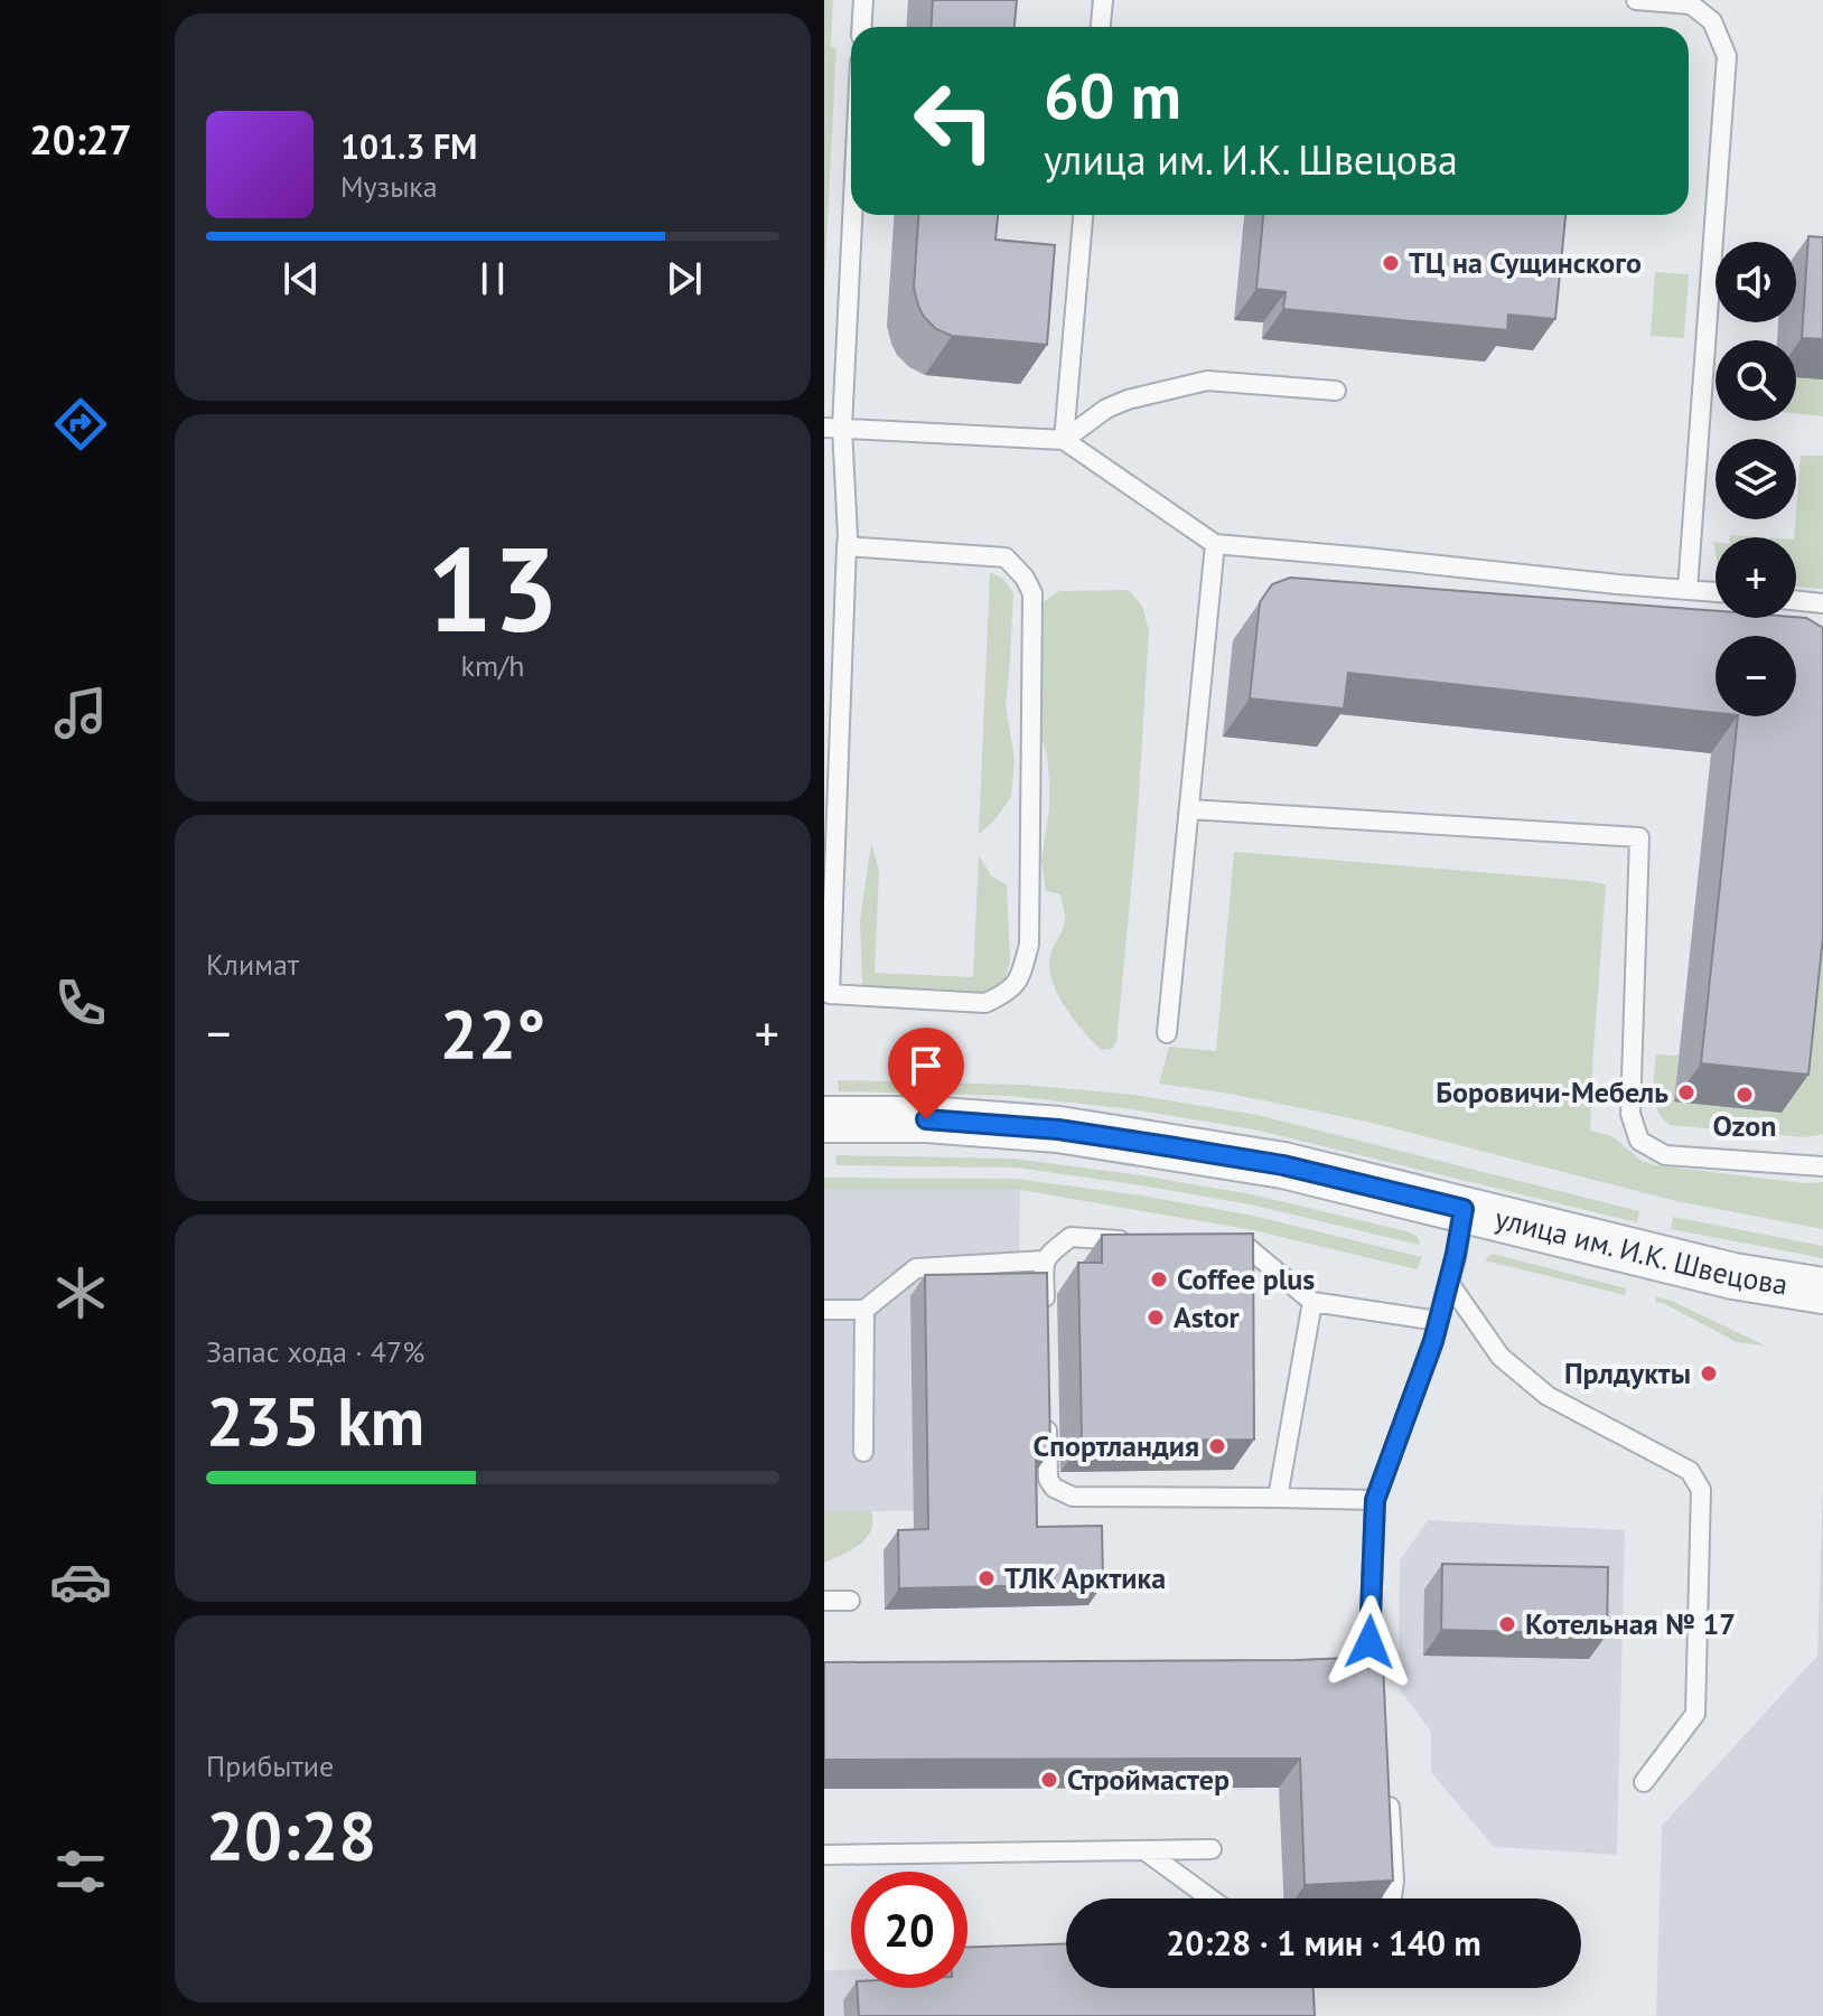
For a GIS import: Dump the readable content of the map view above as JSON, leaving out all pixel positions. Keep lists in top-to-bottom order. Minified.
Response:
{"streets":{"street":["улица им. И.К. Швецова"]},"places":["ТЦ на Сущинского","Боровичи-Мебель","Ozon","Coffee plus","Astor","Прлдукты","Спортландия","ТЛК Арктика","Котельная № 17","Строймастер"],"page":{"tabs":"20:27","turn":["60 m","улица им. И.К. Швецова"],"song":["101.3 FM","Музыка"],"map_buttons":["+","−"],"tile":[["13","km/h"],"Климат",["Запас хода · 47%","235 km"],["Прибытие","20:28"]],"heat":["−","22°","+"],"limit":"20","trip":"20:28 · 1 мин · 140 m"}}
